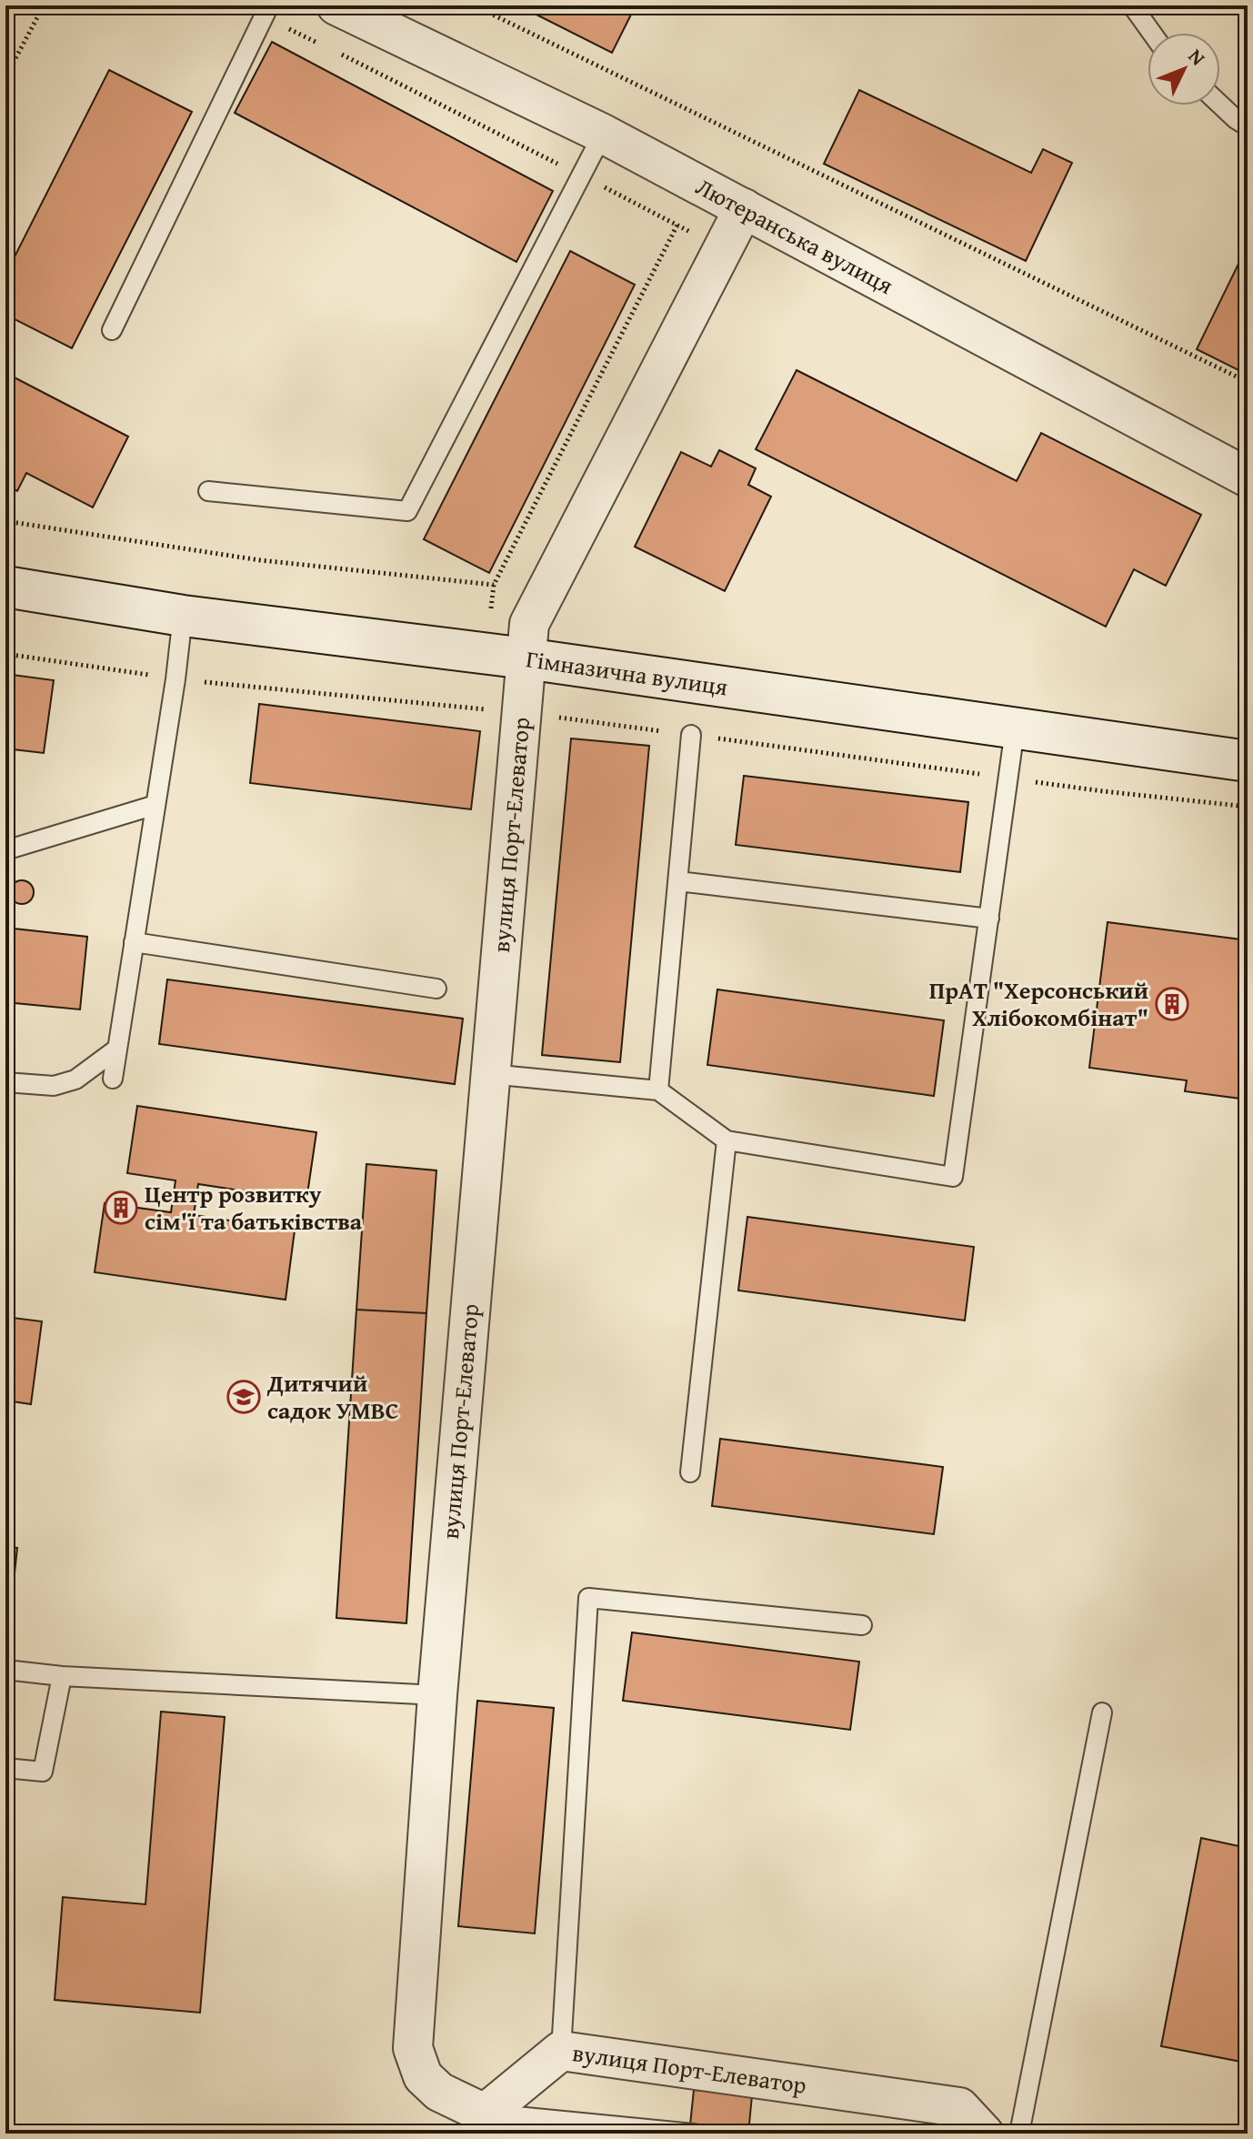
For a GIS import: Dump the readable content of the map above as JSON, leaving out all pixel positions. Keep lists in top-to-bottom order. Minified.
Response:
{"streets":{"street":["Лютеранська вулиця","Гімназична вулиця","вулиця Порт-Елеватор"]},"crossings":[["Лютеранська вулиця","вулиця Порт-Елеватор"],["Гімназична вулиця","вулиця Порт-Елеватор"]],"places":{"building":["ПрАТ \"Херсонський Хлібокомбінат\"","Центр розвитку сім'ї та батьківства"],"school or university":["Дитячий садок УМВС"]},"north":"top right"}
